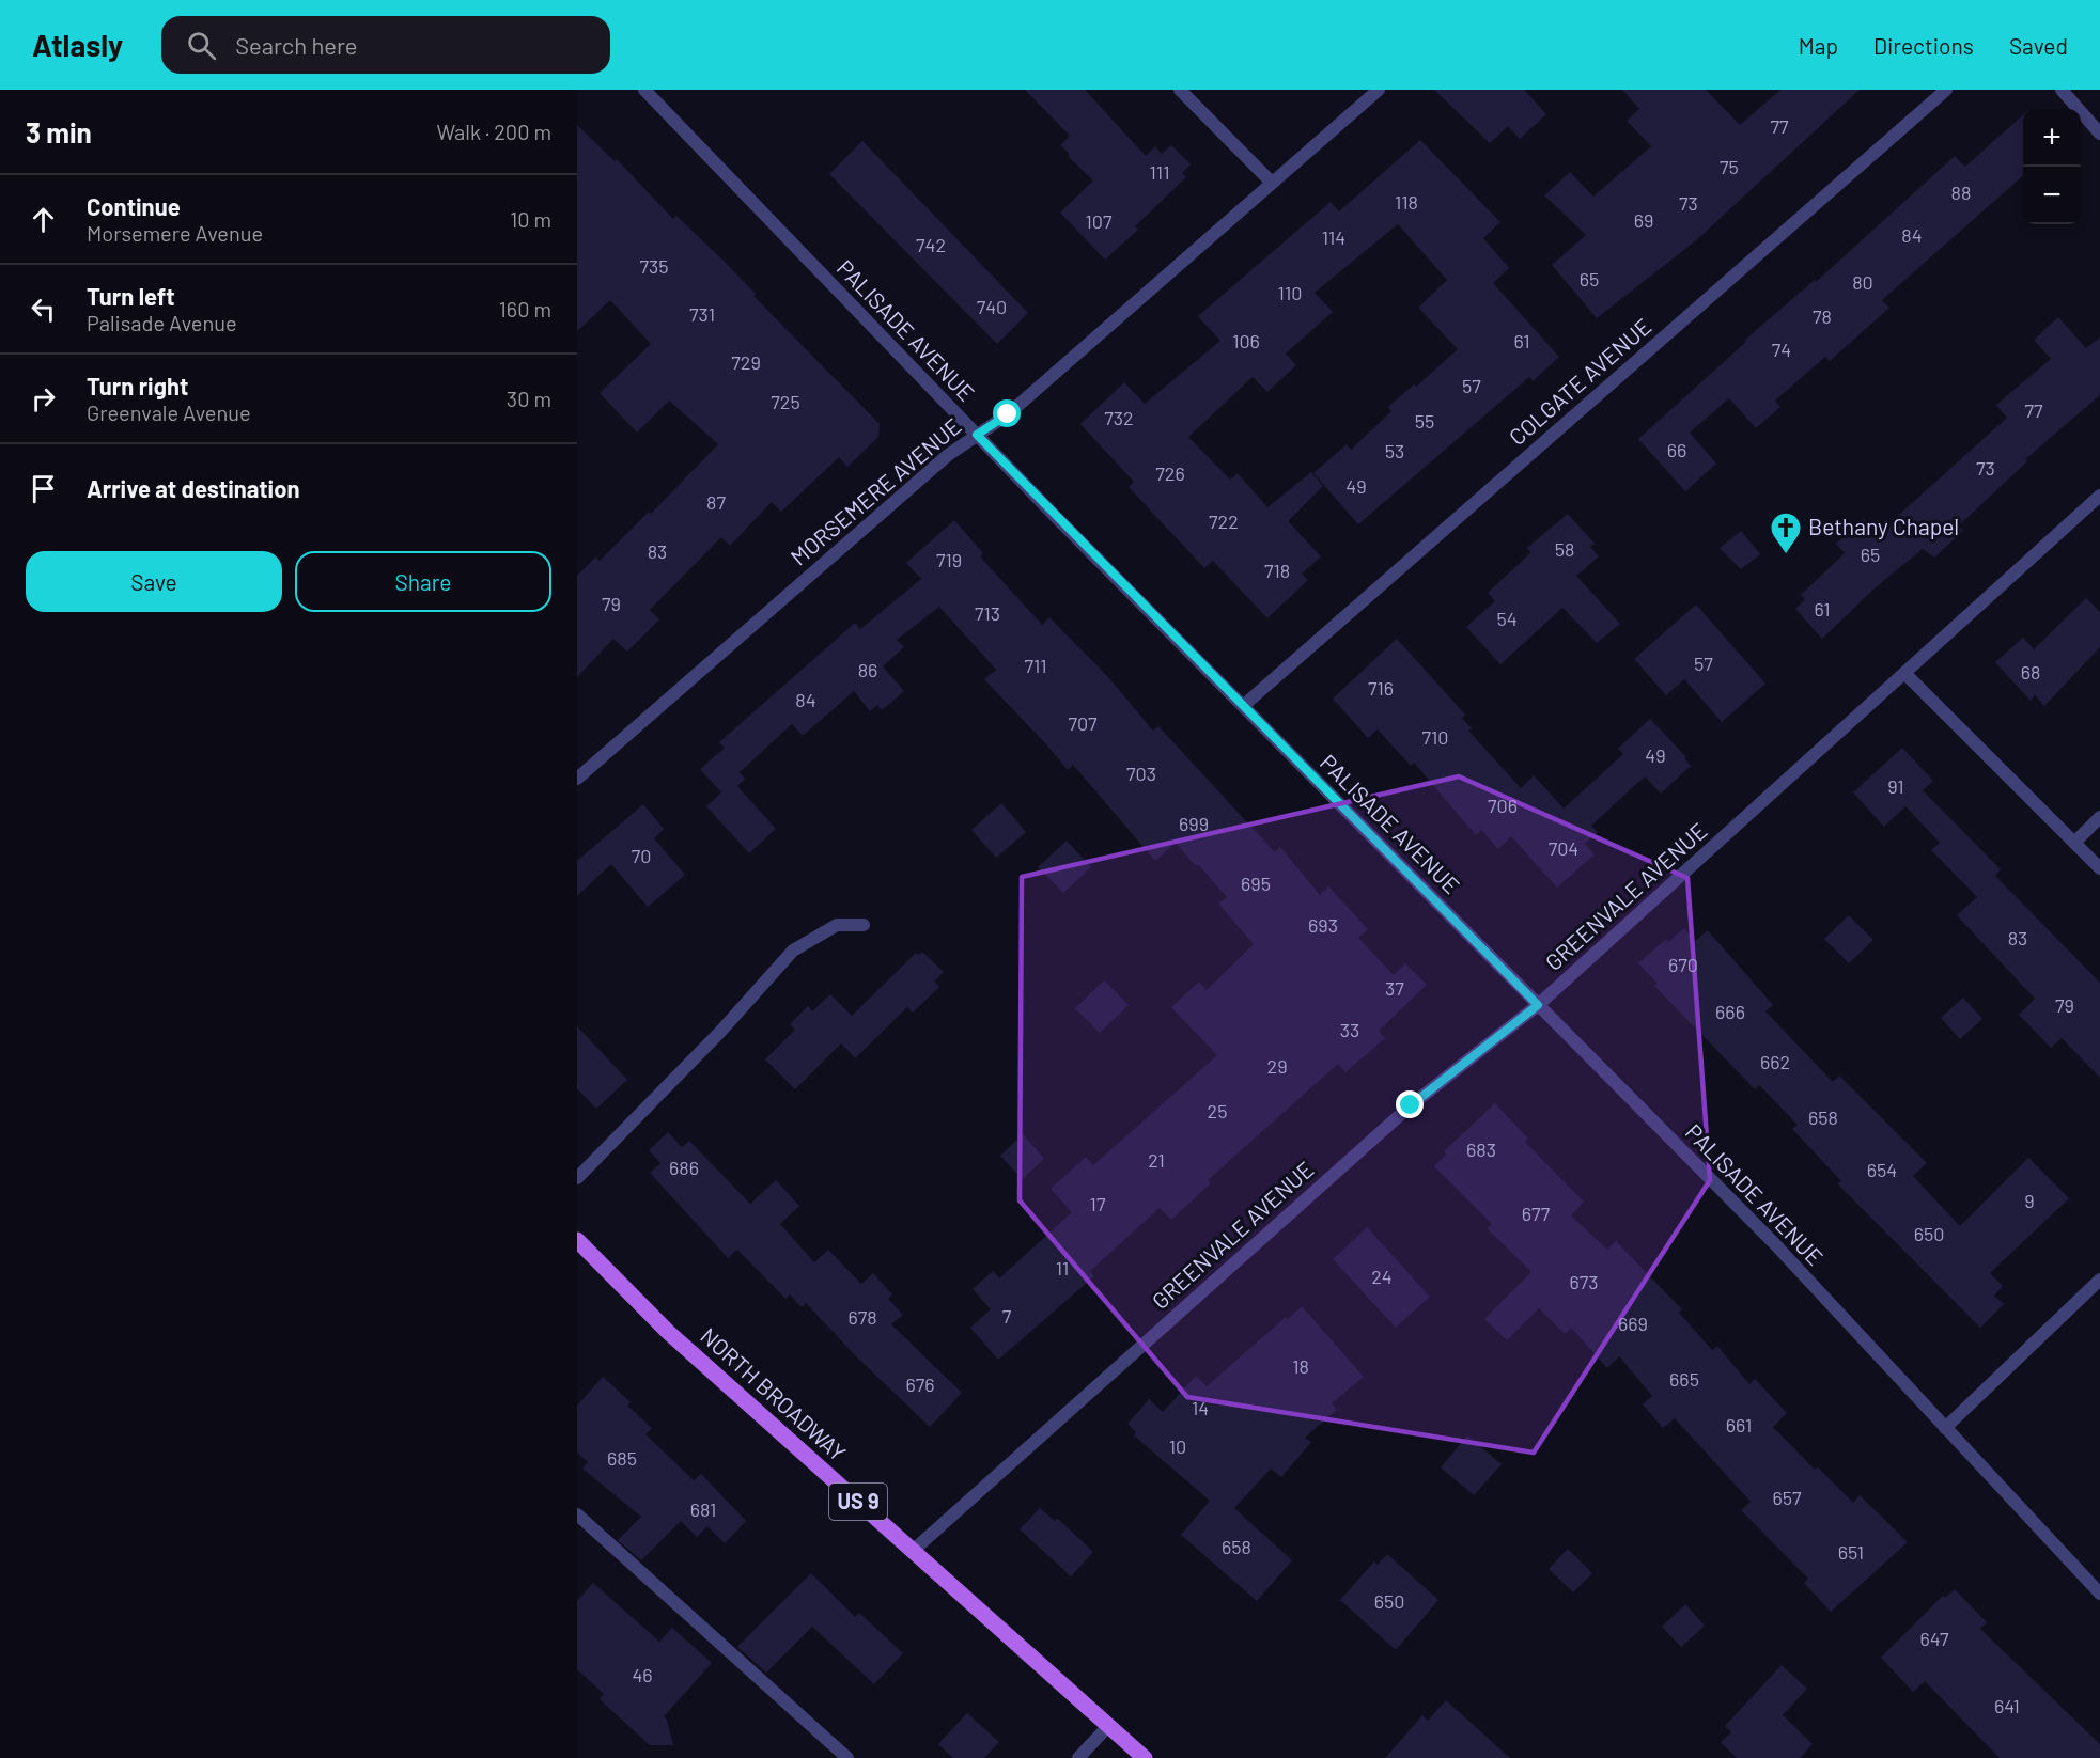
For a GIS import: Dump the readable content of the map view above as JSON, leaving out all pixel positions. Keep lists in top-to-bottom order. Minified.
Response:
{"streets":{"main road":["NORTH BROADWAY","US 9"],"street":["PALISADE AVENUE","COLGATE AVENUE","MORSEMERE AVENUE","GREENVALE AVENUE"]},"crossings":[["PALISADE AVENUE","COLGATE AVENUE"],["PALISADE AVENUE","MORSEMERE AVENUE"],["PALISADE AVENUE","GREENVALE AVENUE"],["GREENVALE AVENUE","NORTH BROADWAY"]],"places":{"church":["Bethany Chapel"]},"house_numbers":["77","75","111","88","118","73","69","107","84","114","742","735","65","80","110","740","731","78","106","61","74","729","57","725","77","732","55","66","53","73","726","49","87","722","58","83","65","719","718","79","61","713","54","57","711","86","68","716","84","707","710","49","703","91","706","699","704","70","695","693","83","670","37","79","666","33","662","29","25","658","683","21","686","654","9","17","677","650","11","24","673","7","678","669","18","665","676","14","661","10","685","657","681","658","651","650","647","46","641"],"page":{"header":"Atlasly","search":"Search here","nav":["Map","Directions","Saved"],"heading":["3 min","Walk · 200 m"],"map_buttons":["+","−"],"list":[["Continue","Morsemere Avenue","10 m"],["Turn left","Palisade Avenue","160 m"],["Turn right","Greenvale Avenue","30 m"],"Arrive at destination"],"buttons":["Save","Share"]}}
